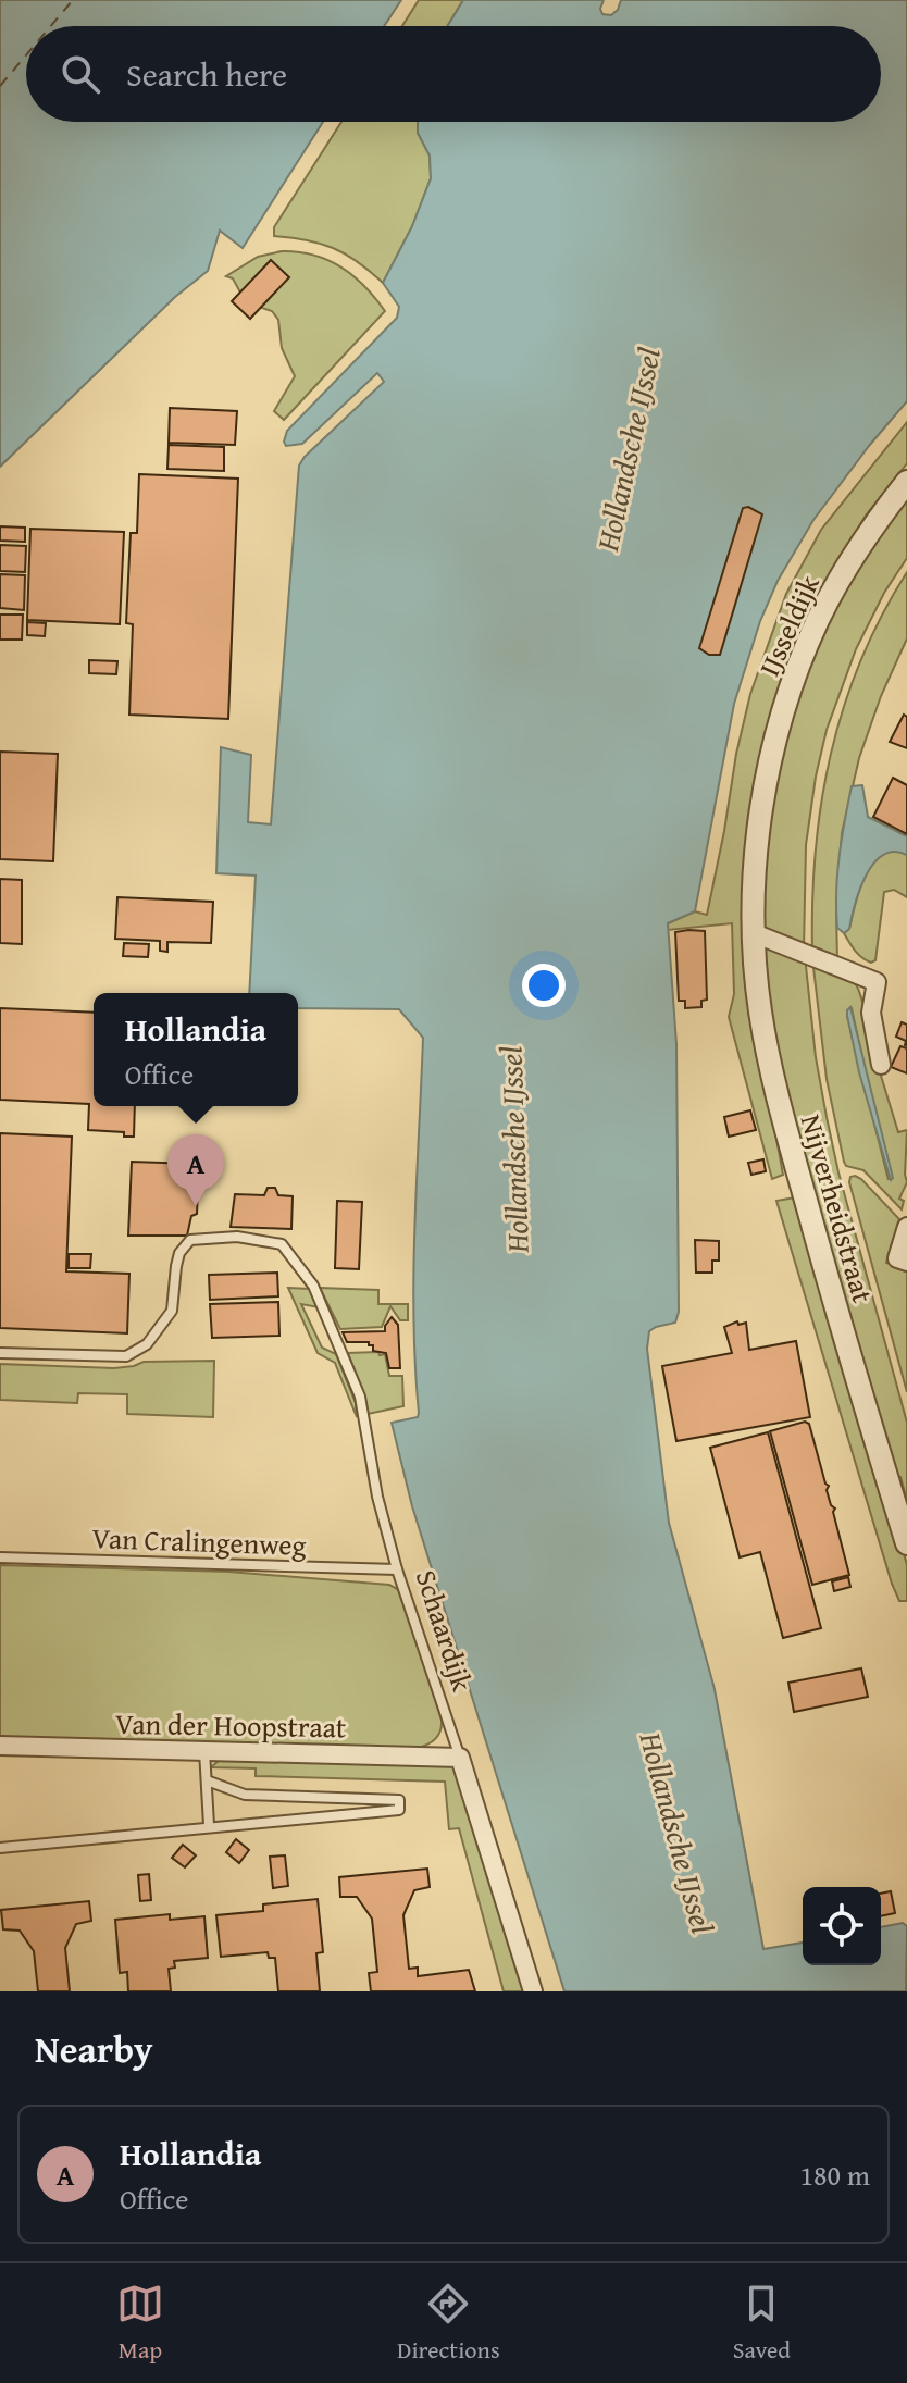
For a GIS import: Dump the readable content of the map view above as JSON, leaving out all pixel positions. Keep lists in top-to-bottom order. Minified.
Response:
{"streets":{"street":["IJsseldijk","Nijverheidstraat","Schaardijk","Van der Hoopstraat"],"lane":["Van Cralingenweg"]},"crossings":[["IJsseldijk","Nijverheidstraat"],["Van Cralingenweg","Schaardijk"],["Schaardijk","Van der Hoopstraat"]],"water":["Hollandsche IJssel"],"page":{"search":"Search here","popup":["Hollandia","Office"],"pins":"A","heading":"Nearby","list":[{"mark":"A","name":"Hollandia","note":"Office","value":"180 m"}],"nav":["Map","Directions","Saved"]}}
